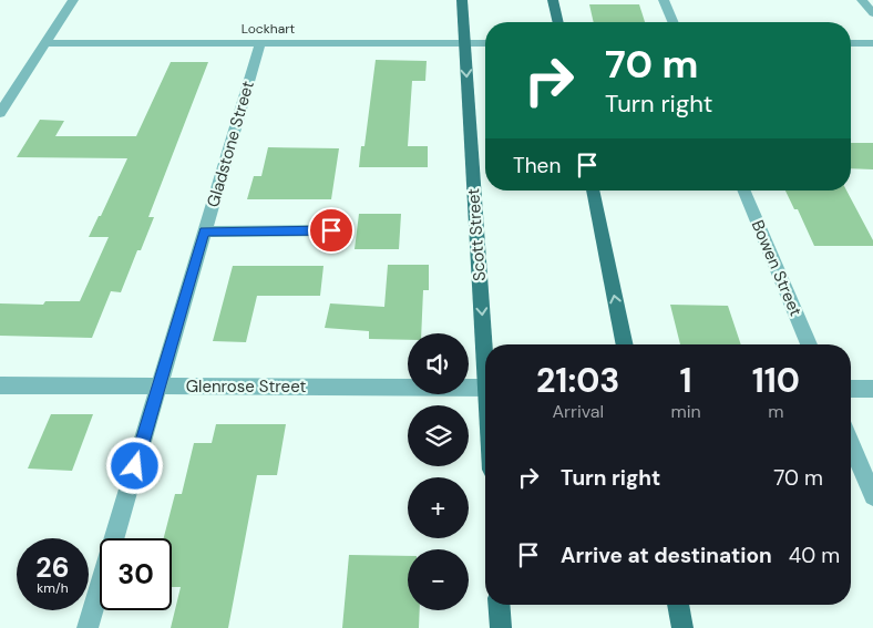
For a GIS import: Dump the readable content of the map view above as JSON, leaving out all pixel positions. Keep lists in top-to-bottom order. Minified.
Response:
{"streets":{"main road":["Scott Street"],"street":["Lockhart","Gladstone Street","Bowen Street","Glenrose Street"]},"crossings":[["Lockhart","Gladstone Street"],["Lockhart","Scott Street"],["Gladstone Street","Glenrose Street"]],"page":{"turn":["70 m","Turn right"],"then":"Then","map_buttons":["+","−"],"eta":["21:03","Arrival","1","min","110","m"],"list":[{"name":"Turn right","value":"70 m"},{"name":"Arrive at destination","value":"40 m"}],"speed":"26 km/h","limit":"30"}}
